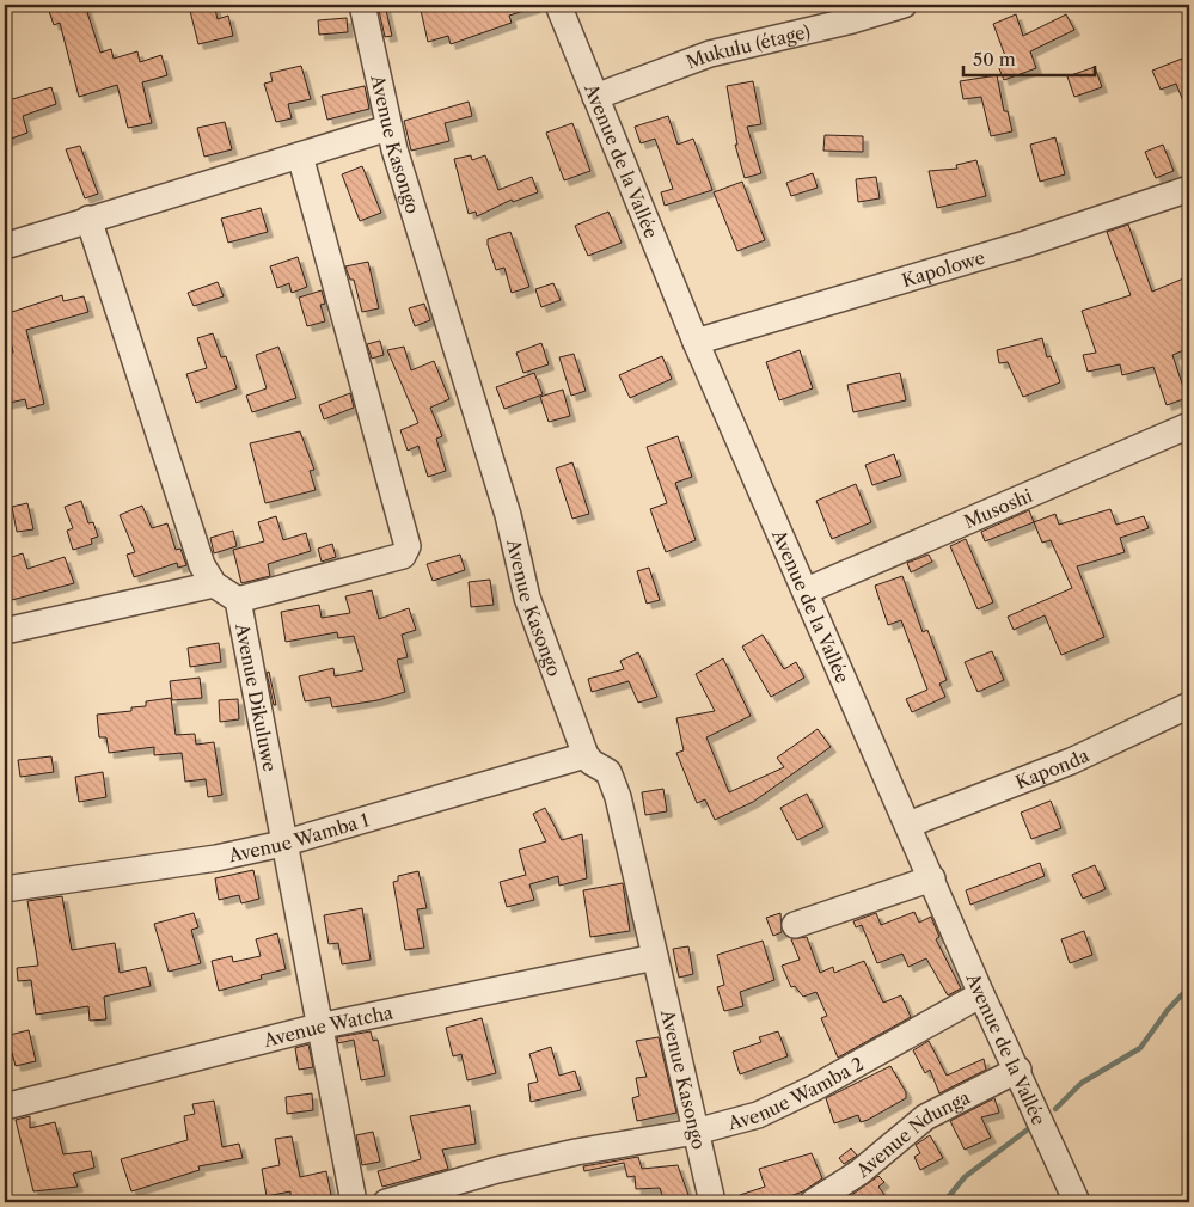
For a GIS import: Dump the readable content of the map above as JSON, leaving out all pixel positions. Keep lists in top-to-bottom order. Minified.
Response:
{"streets":{"street":["Mukulu (étage)","Avenue Kasongo","Avenue de la Vallée","Kapolowe","Musoshi","Avenue Dikuluwe","Kaponda","Avenue Wamba 1","Avenue Watcha","Avenue Wamba 2","Avenue Ndunga"]},"crossings":[["Mukulu (étage)","Avenue de la Vallée"],["Avenue Kasongo","Avenue Wamba 1"],["Avenue Kasongo","Avenue Watcha"],["Avenue Kasongo","Avenue Wamba 2"],["Avenue de la Vallée","Kapolowe"],["Avenue de la Vallée","Musoshi"],["Avenue de la Vallée","Kaponda"],["Avenue de la Vallée","Avenue Wamba 2"],["Avenue de la Vallée","Avenue Ndunga"],["Avenue Dikuluwe","Avenue Wamba 1"],["Avenue Dikuluwe","Avenue Watcha"]],"scale_bar":"50 m"}
